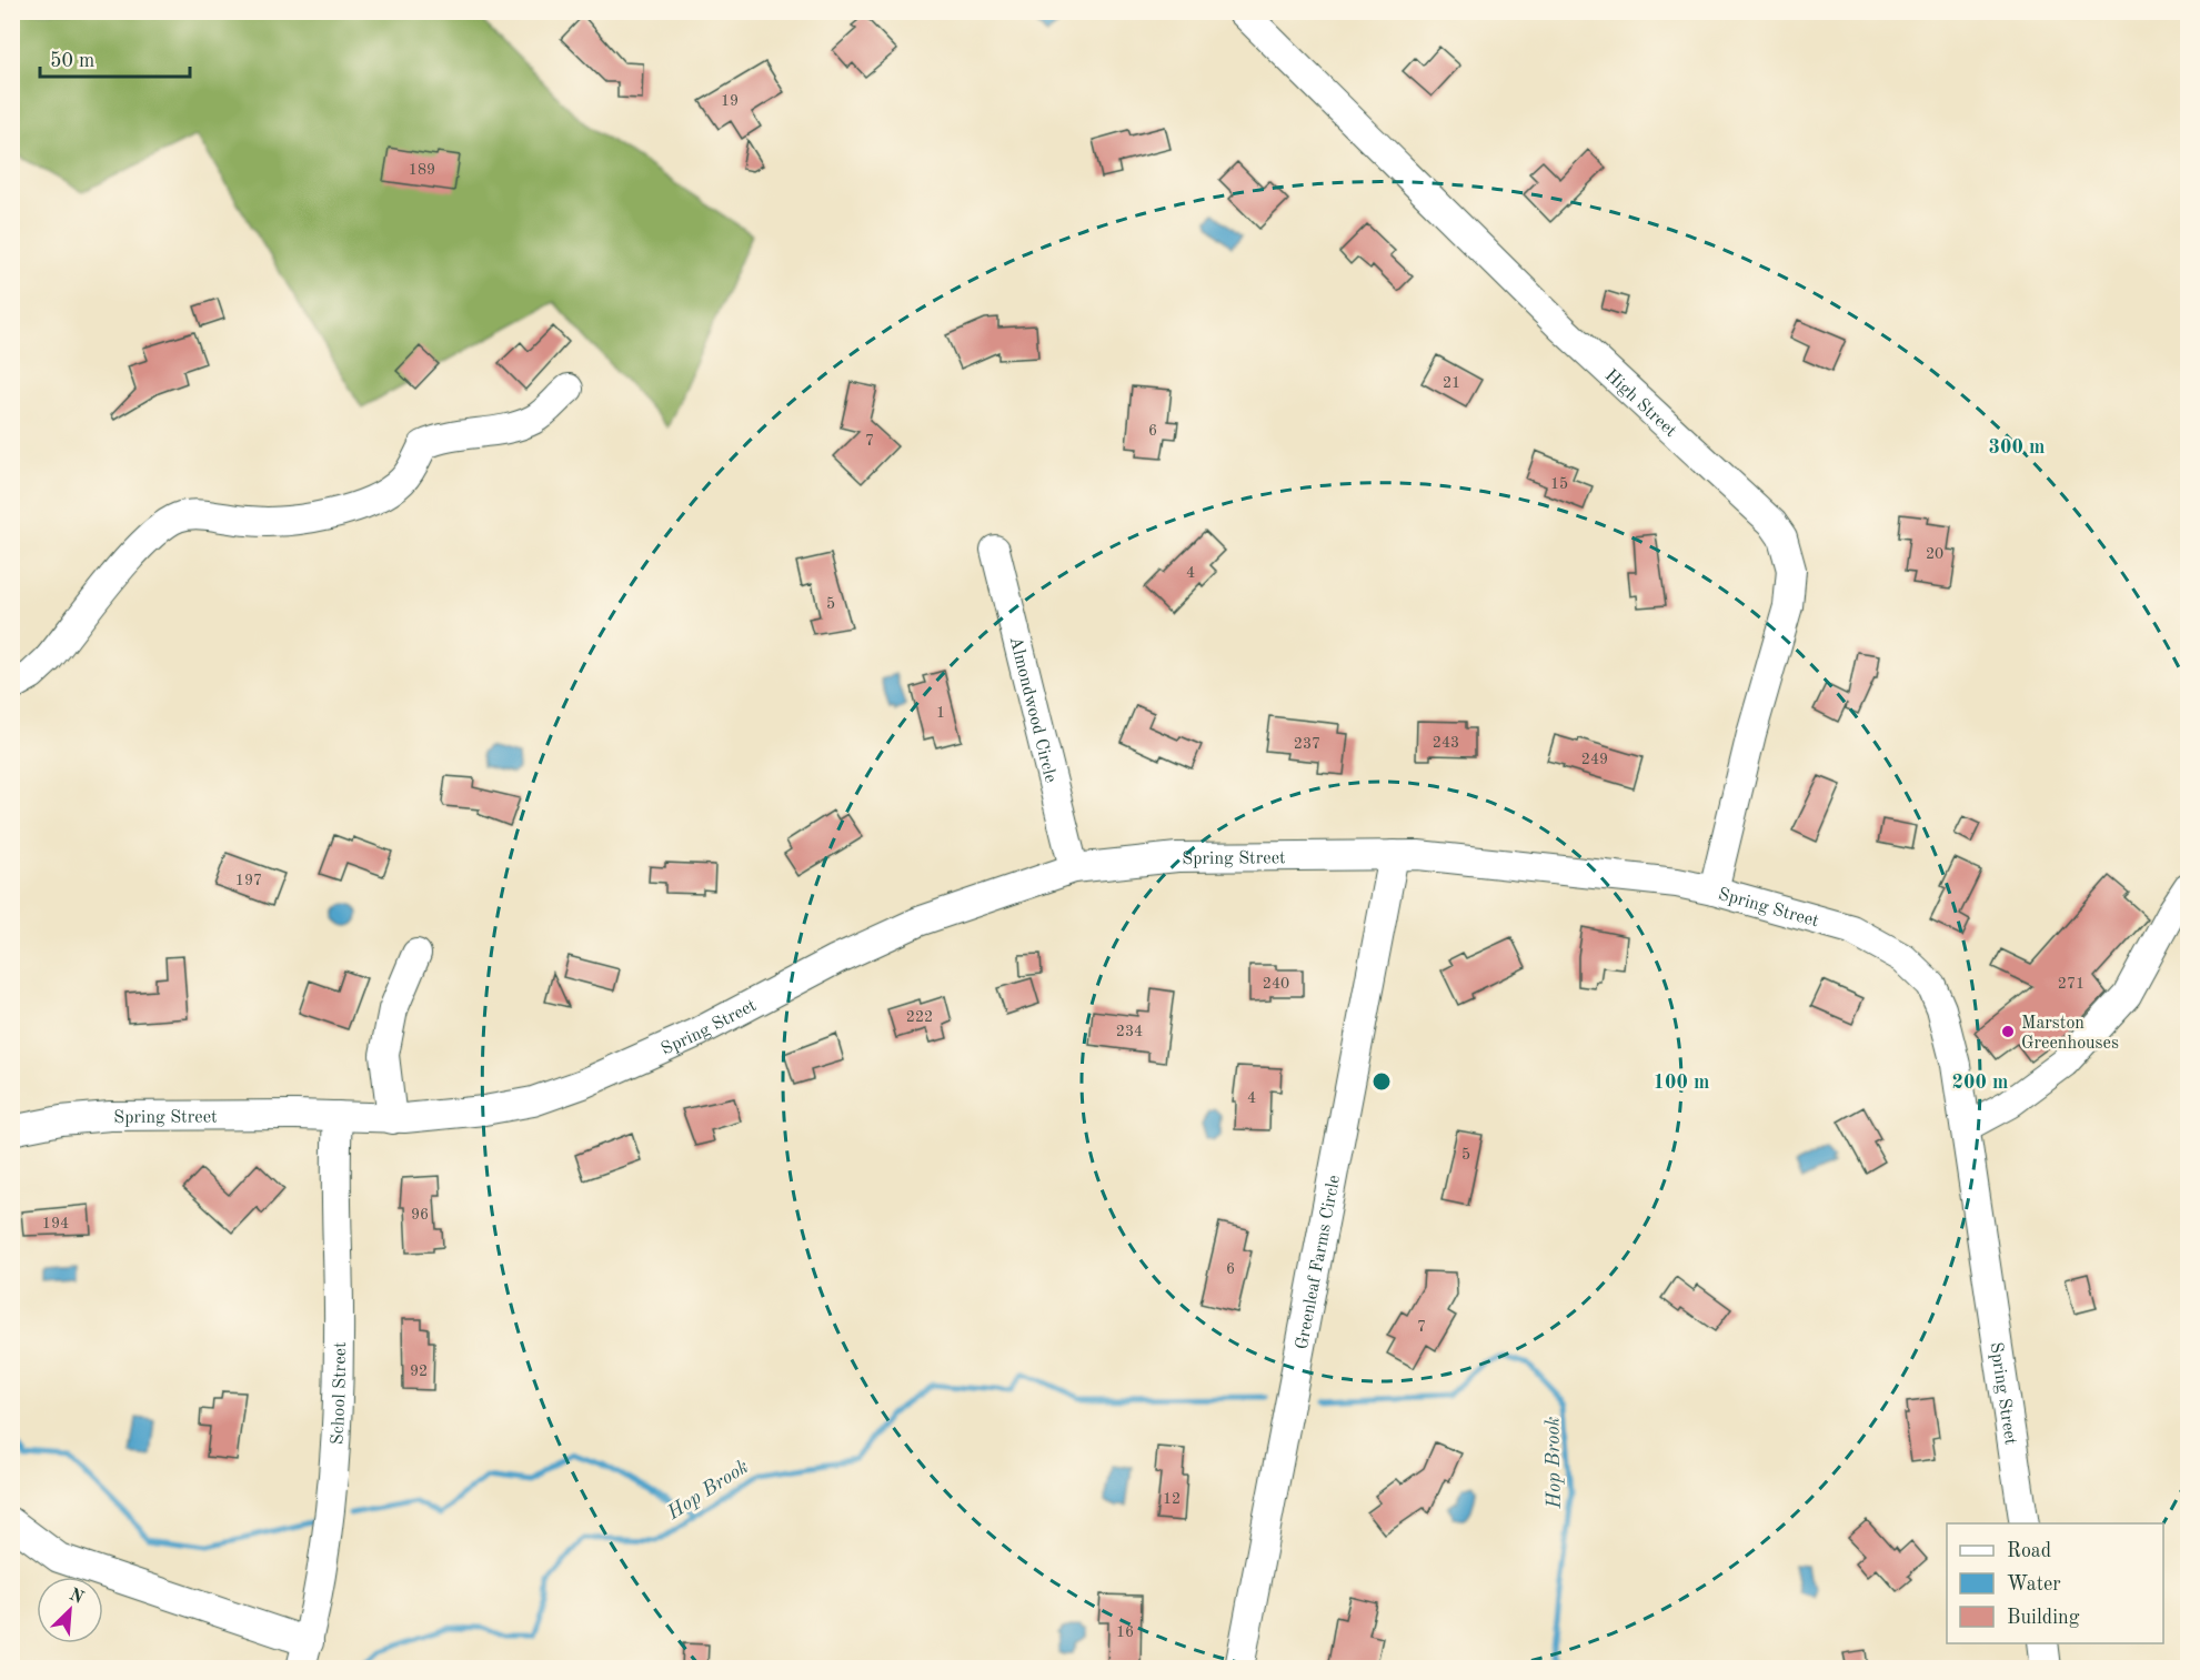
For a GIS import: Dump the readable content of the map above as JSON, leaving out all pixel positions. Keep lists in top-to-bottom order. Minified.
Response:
{"streets":{"street":["High Street","Almondwood Circle","Spring Street","Greenleaf Farms Circle","School Street"]},"crossings":[["High Street","Spring Street"],["Almondwood Circle","Spring Street"],["Spring Street","Greenleaf Farms Circle"],["Spring Street","School Street"]],"water":["Hop Brook"],"places":["Marston Greenhouses"],"house_numbers":["19","189","21","6","7","15","20","4","5","1","243","237","249","197","240","271","222","234","4","5","96","194","6","7","92","12","16"],"legend":["Road","Water","Building"],"scale_bar":"50 m","north":"top right","rings":["300 m","100 m","200 m"]}
